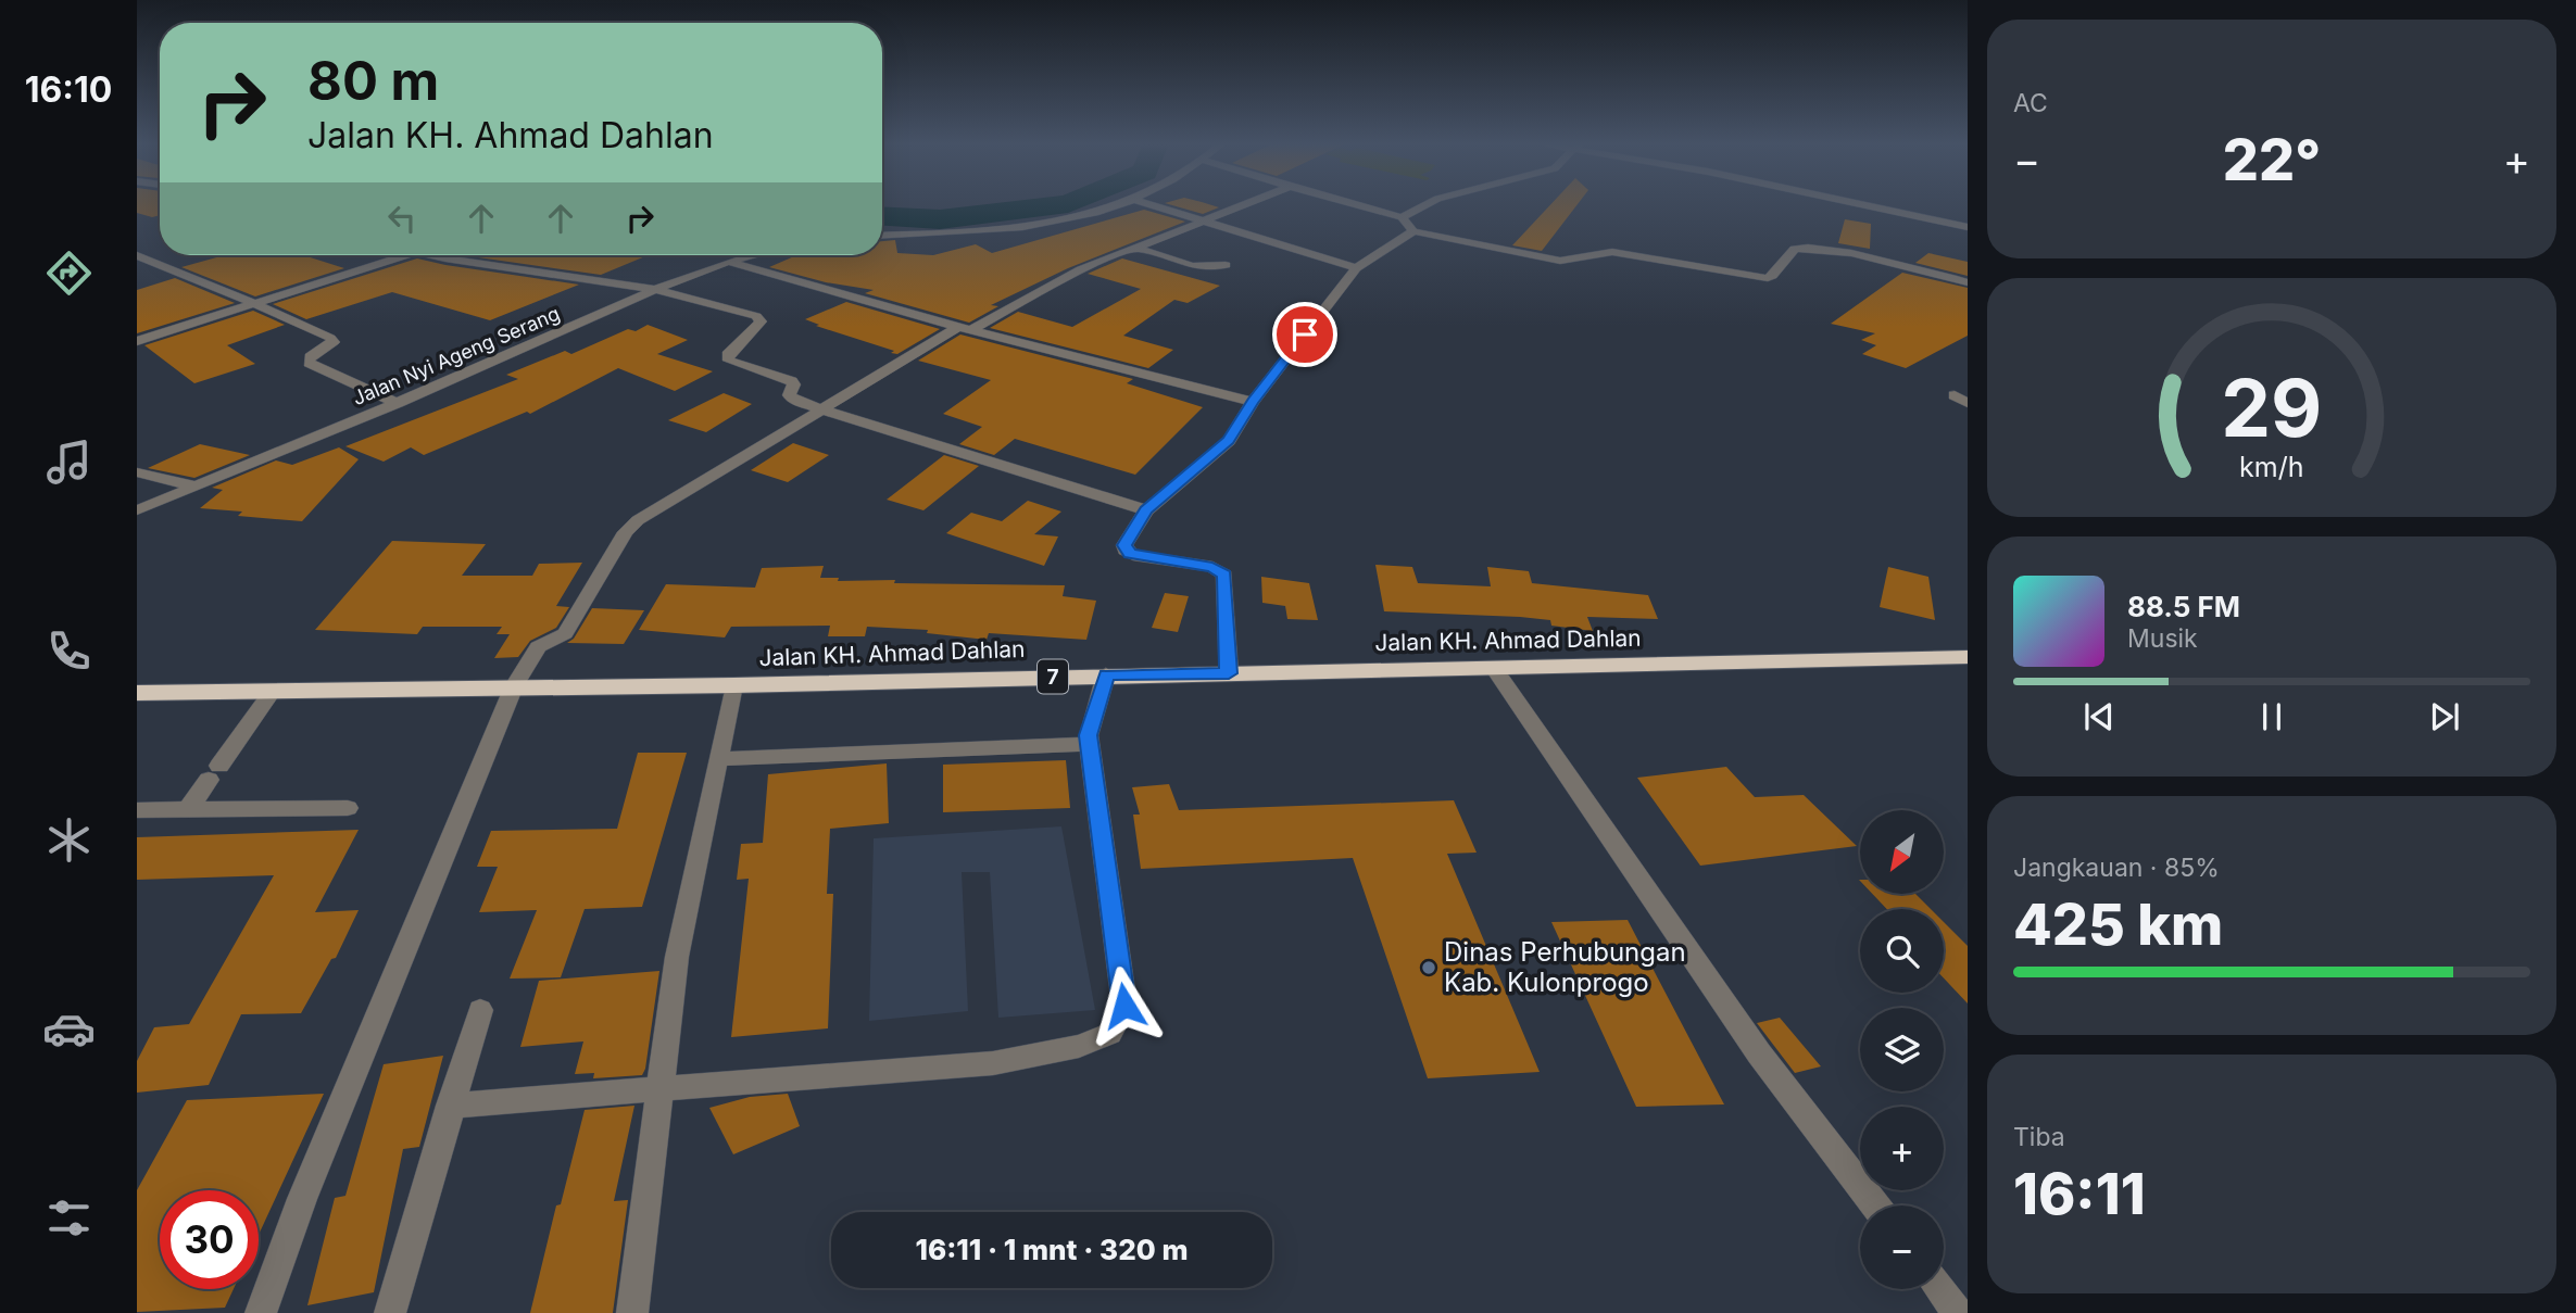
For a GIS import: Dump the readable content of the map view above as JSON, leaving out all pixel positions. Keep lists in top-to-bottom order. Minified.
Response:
{"streets":{"highway":["Jalan KH. Ahmad Dahlan","7"],"street":["Jalan Nyi Ageng Serang"]},"places":["Dinas Perhubungan Kab. Kulonprogo"],"north":"bottom left","page":{"tabs":"16:10","tile":["AC",["Jangkauan · 85%","425 km"],["Tiba","16:11"]],"turn":["80 m","Jalan KH. Ahmad Dahlan"],"heat":["−","22°","+"],"song":["88.5 FM","Musik"],"map_buttons":["+","−"],"limit":"30","trip":"16:11 · 1 mnt · 320 m","gauge":["29","km/h"]}}
